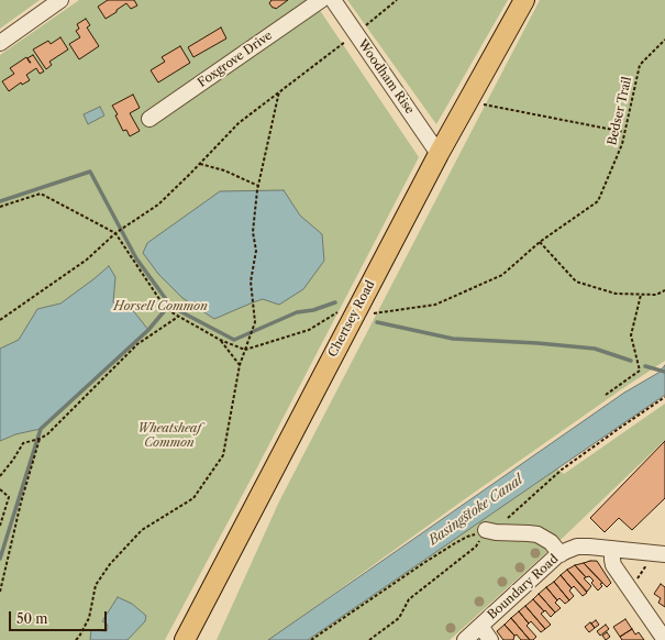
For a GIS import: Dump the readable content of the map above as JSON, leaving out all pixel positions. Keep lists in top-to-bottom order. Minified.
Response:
{"streets":{"main road":["Chertsey Road"],"street":["Foxgrove Drive","Woodham Rise","Boundary Road"],"path":["Bedser Trail"]},"crossings":[["Woodham Rise","Chertsey Road"]],"water":["Basingstoke Canal"],"parks":["Horsell Common","Wheatsheaf Common"],"scale_bar":"50 m"}
